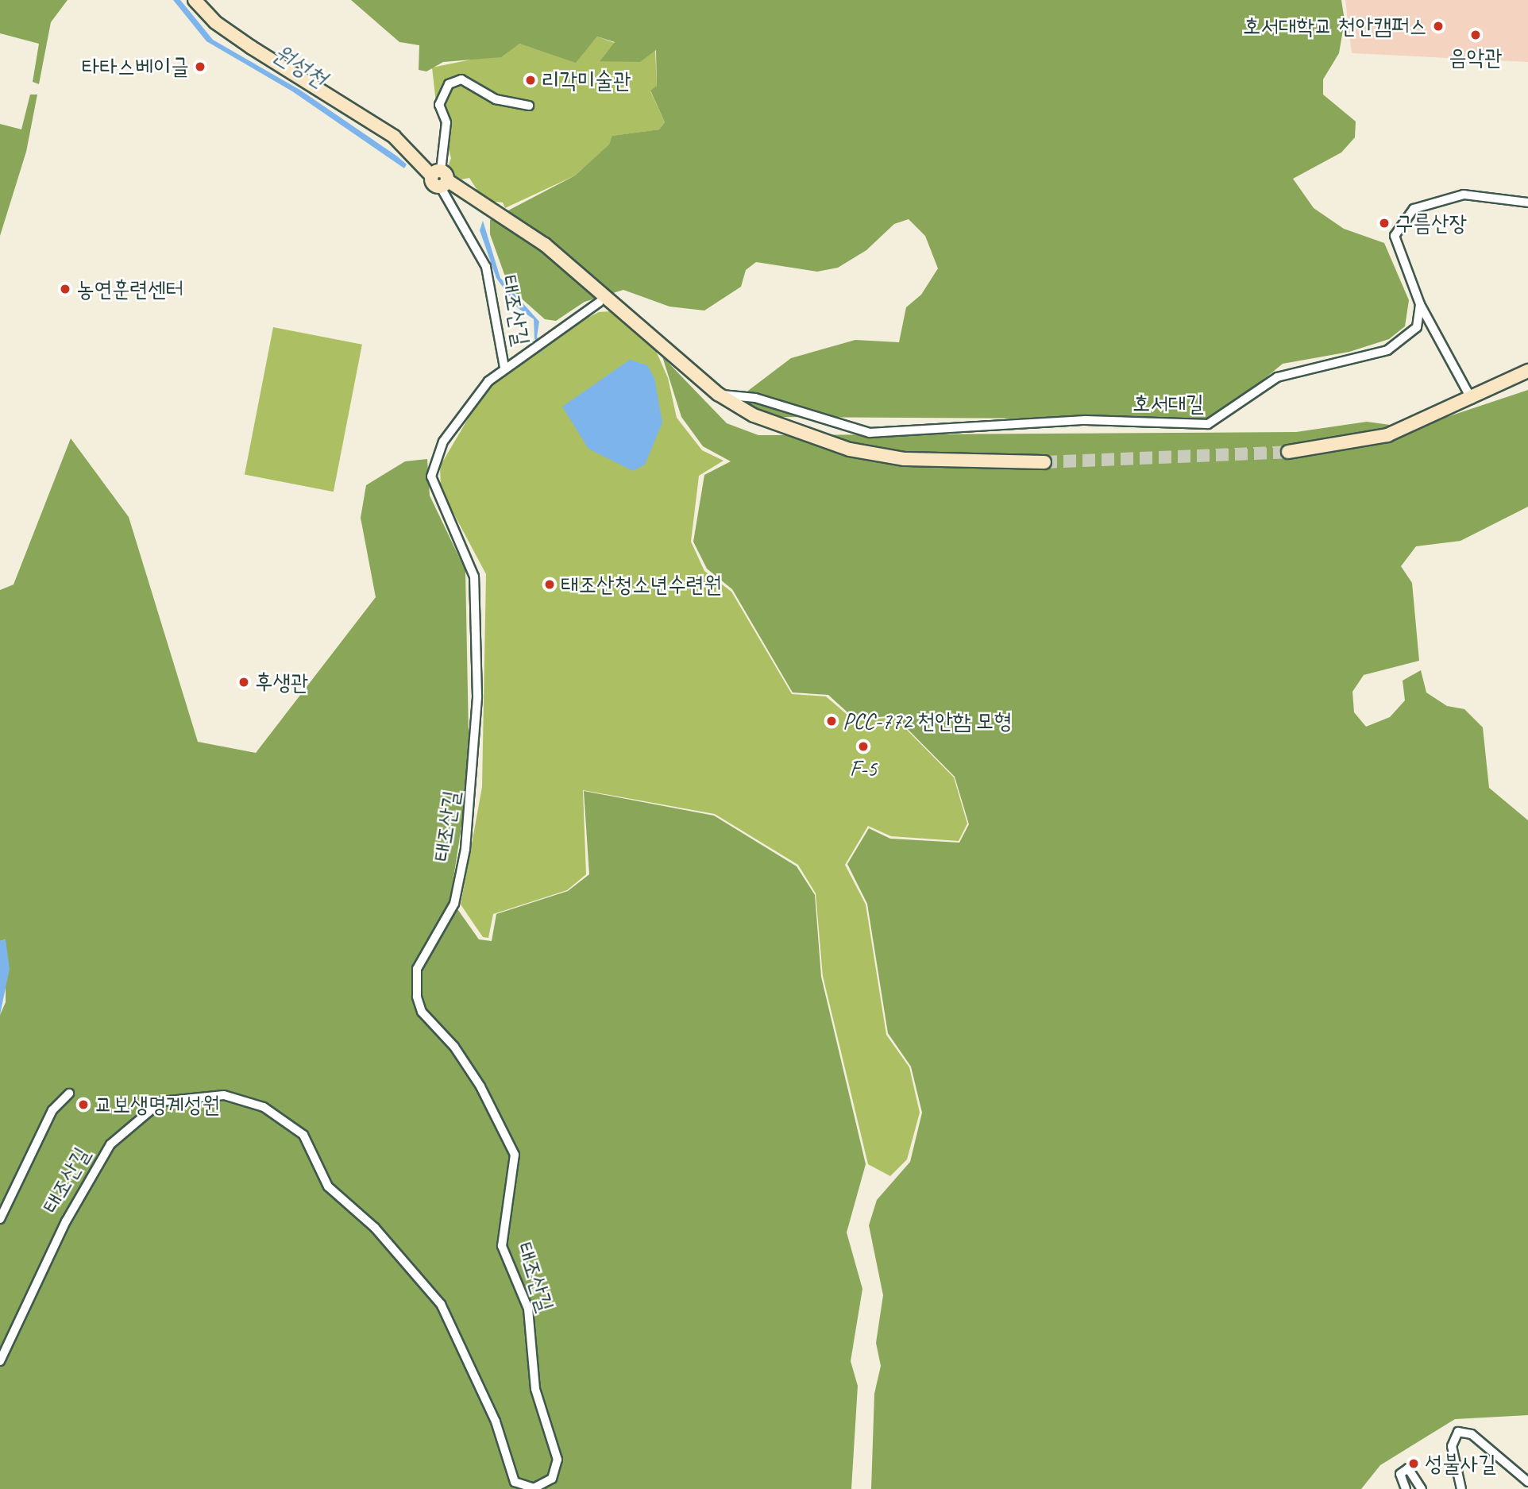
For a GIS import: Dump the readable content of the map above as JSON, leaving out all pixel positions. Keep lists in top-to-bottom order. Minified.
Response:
{"streets":{"street":["태조산길","호서대길"]},"water":["원성천"],"places":["호서대학교 천안캠퍼스","음악관","타타스베이글","리각미술관","구름산장","농연훈련센터","태조산청소년수련원","후생관","PCC-772 천안함 모형","F-5","교보생명계성원","성불사길"]}
